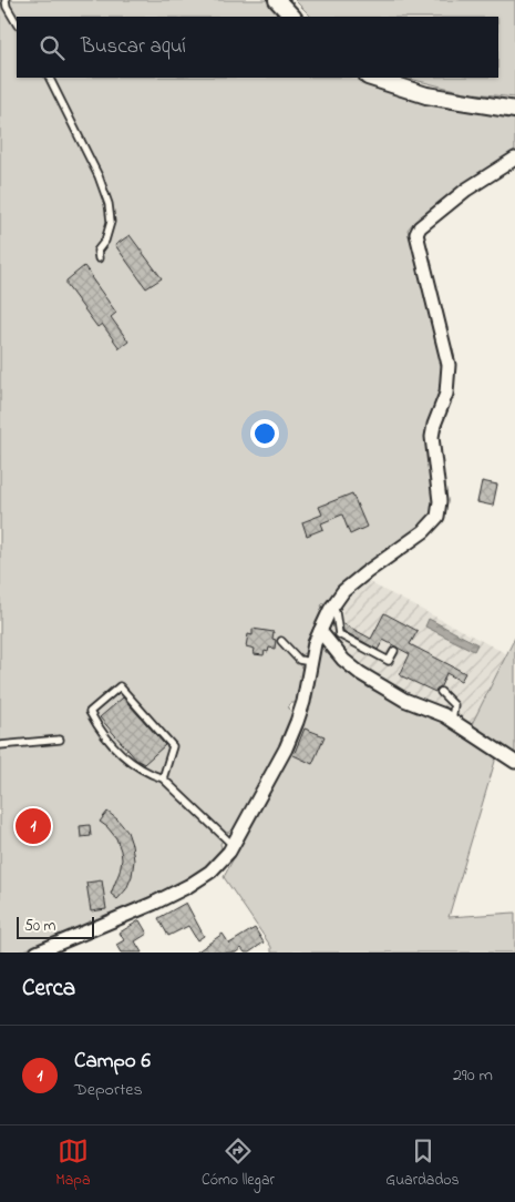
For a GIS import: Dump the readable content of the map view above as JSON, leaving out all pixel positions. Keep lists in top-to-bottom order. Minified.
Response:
{"scale_bar":"50 m","page":{"search":"Buscar aquí","pins":"1","scale":"50 m","heading":"Cerca","list":[{"mark":"1","name":"Campo 6","note":"Deportes","value":"290 m"}],"nav":["Mapa","Cómo llegar","Guardados"]}}
